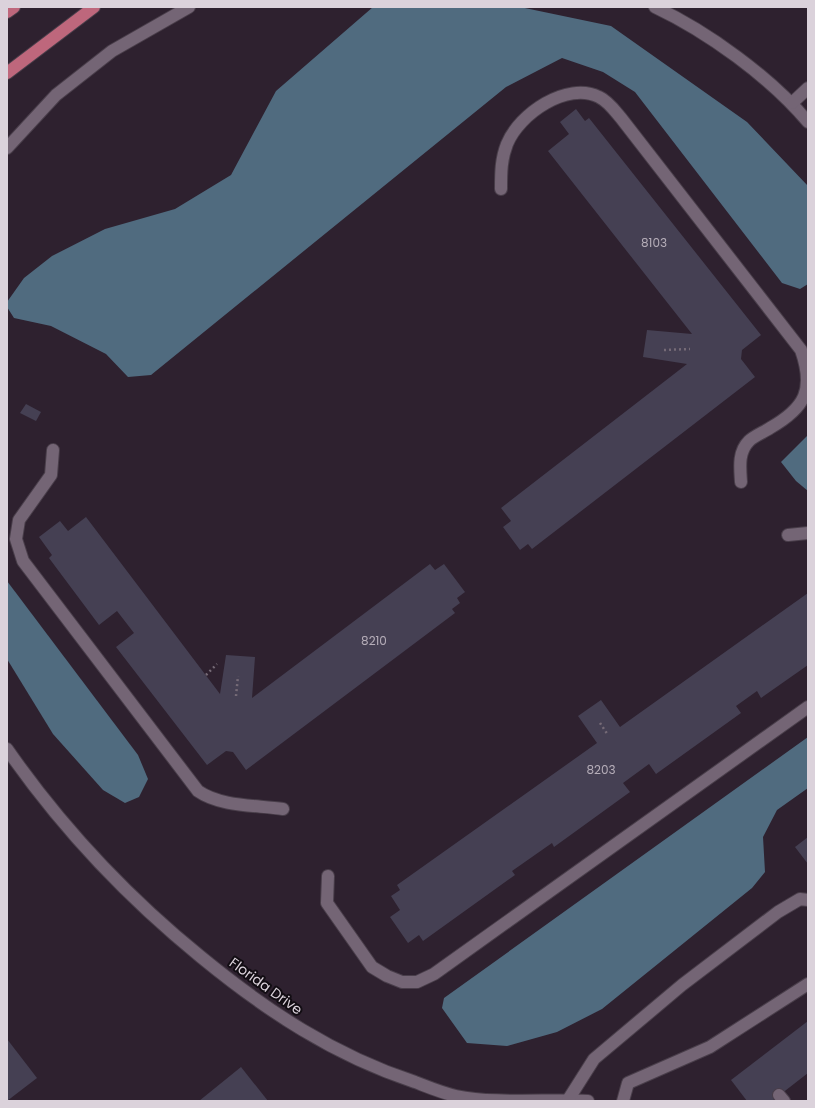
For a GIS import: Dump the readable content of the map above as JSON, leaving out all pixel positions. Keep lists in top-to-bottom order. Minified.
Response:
{"streets":{"street":["Florida Drive"]},"house_numbers":["8103","8210","8203"]}
